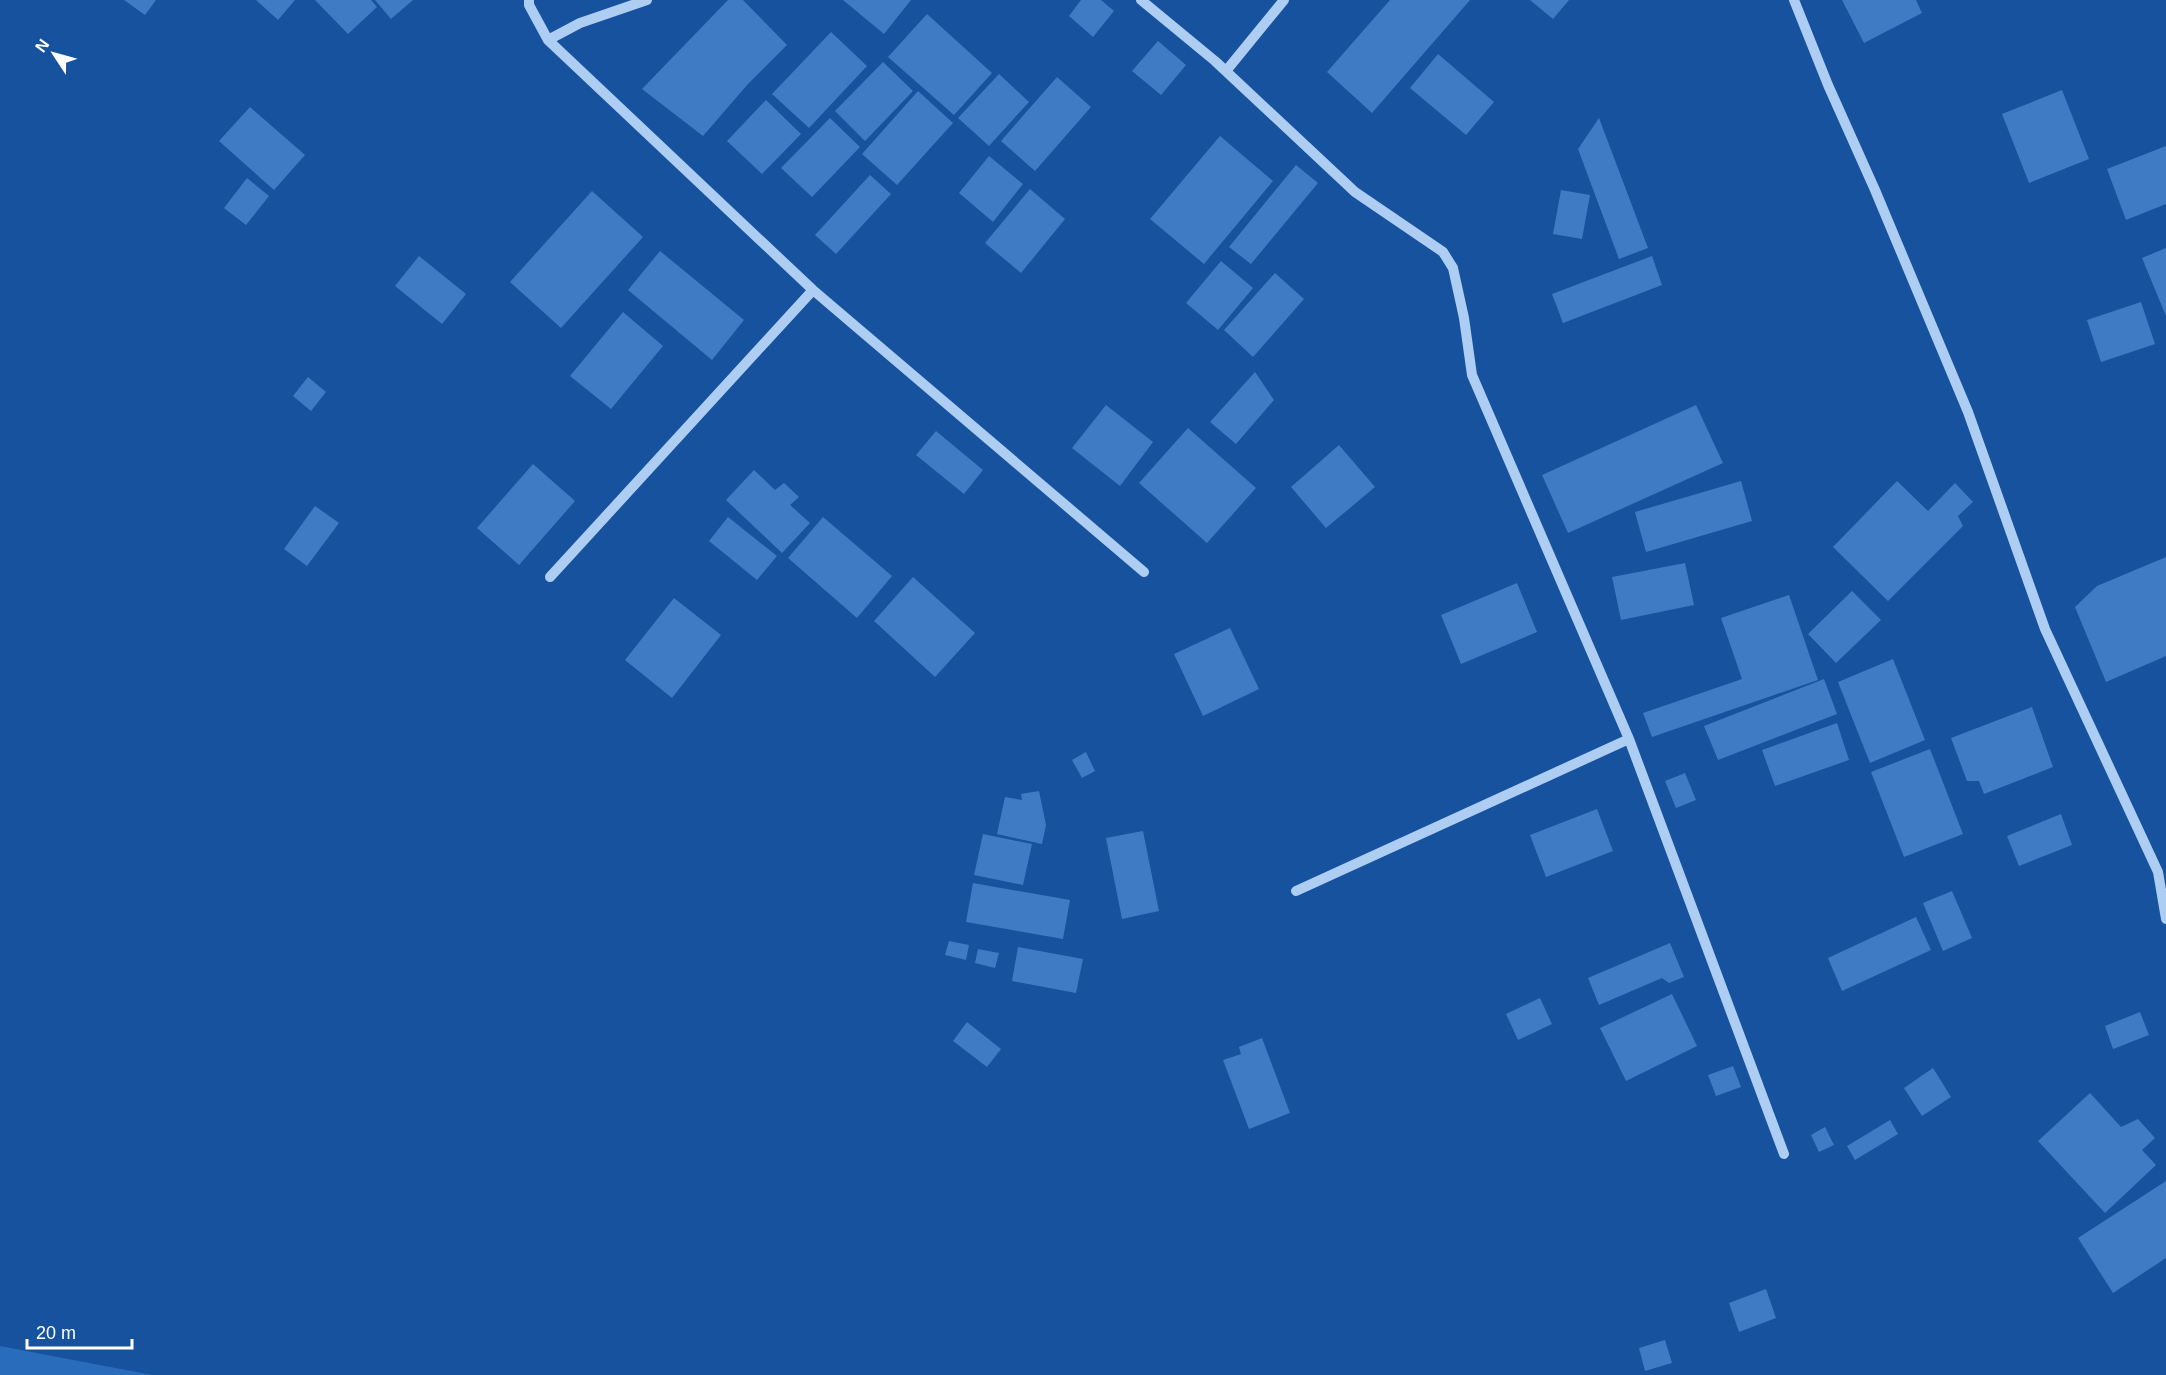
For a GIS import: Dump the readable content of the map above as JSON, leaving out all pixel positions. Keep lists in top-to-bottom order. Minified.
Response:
{"scale_bar":"20 m","north":"top left"}
